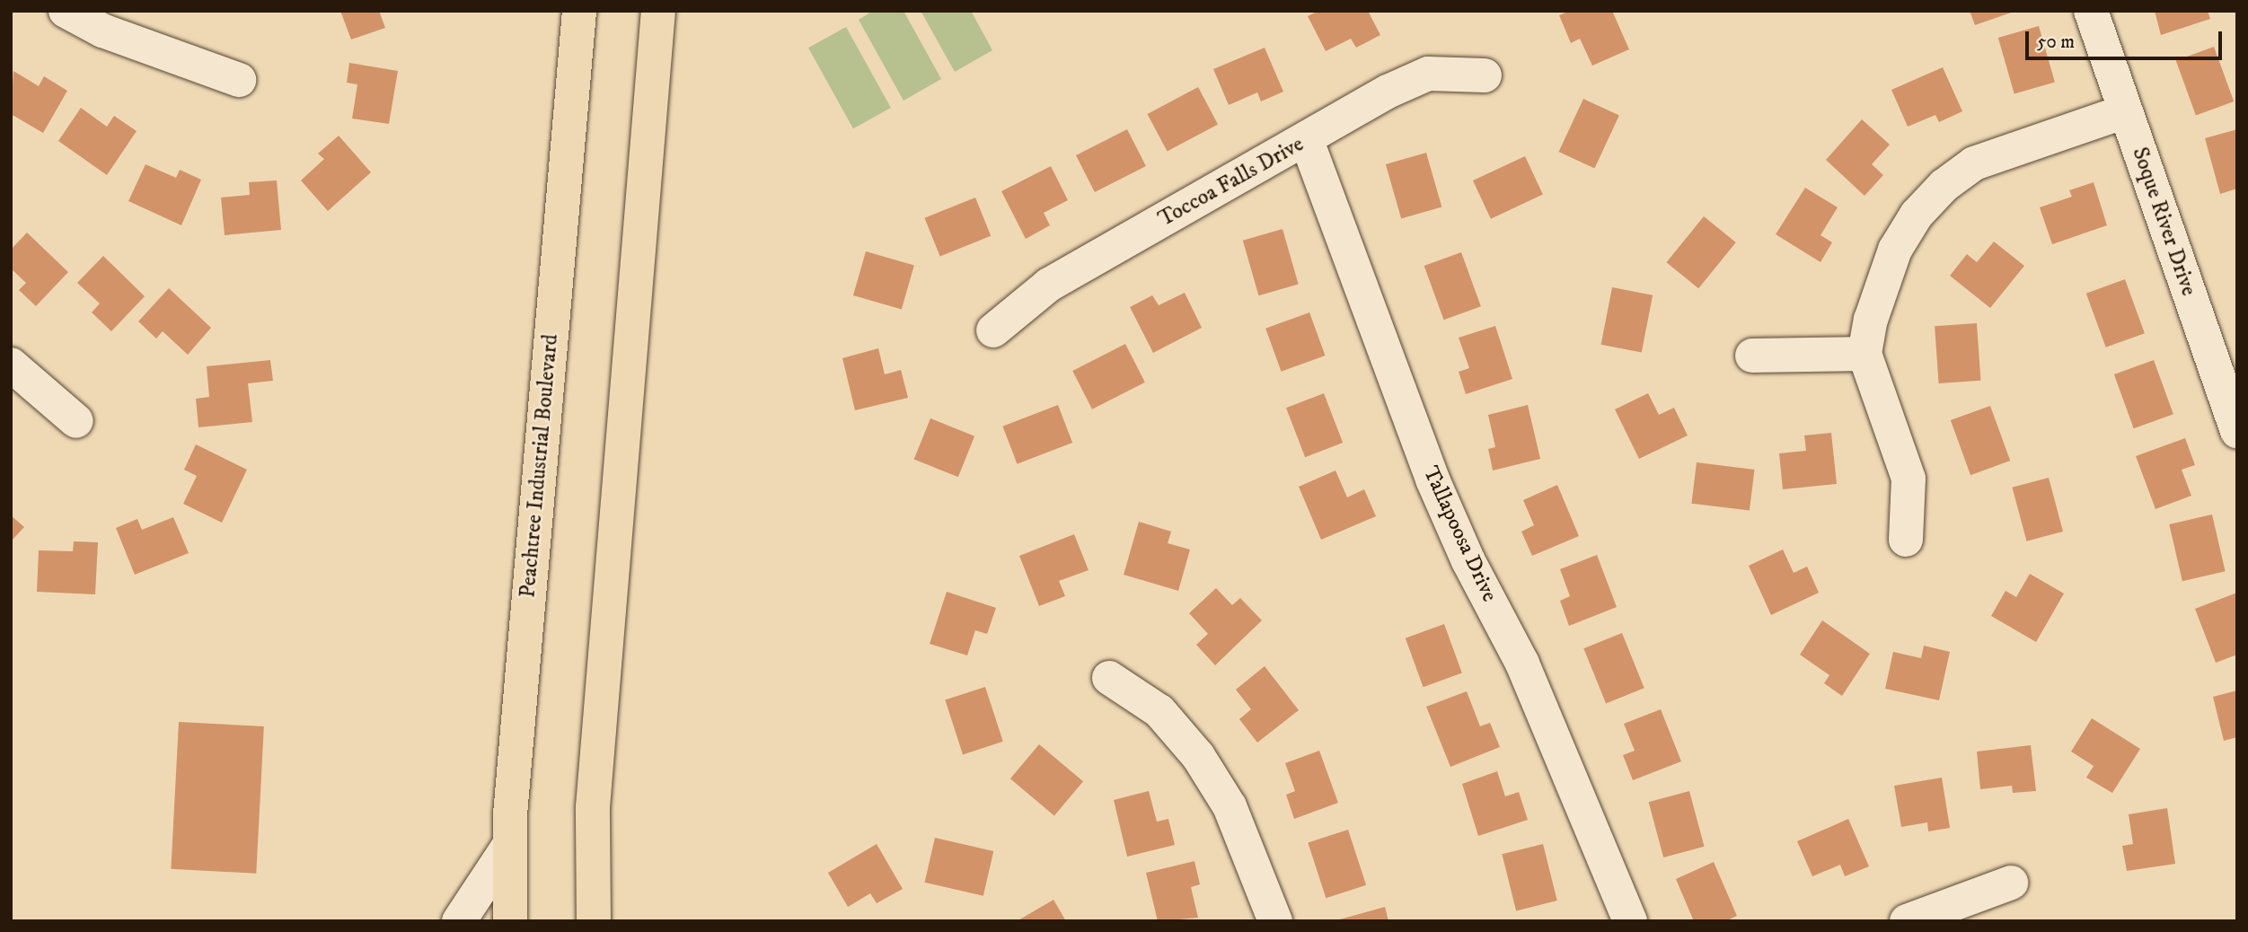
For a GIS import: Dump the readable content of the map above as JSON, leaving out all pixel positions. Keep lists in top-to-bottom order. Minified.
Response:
{"streets":{"highway":["Peachtree Industrial Boulevard"],"street":["Toccoa Falls Drive","Soque River Drive","Tallapoosa Drive"]},"crossings":[["Toccoa Falls Drive","Tallapoosa Drive"]],"scale_bar":"50 m"}
